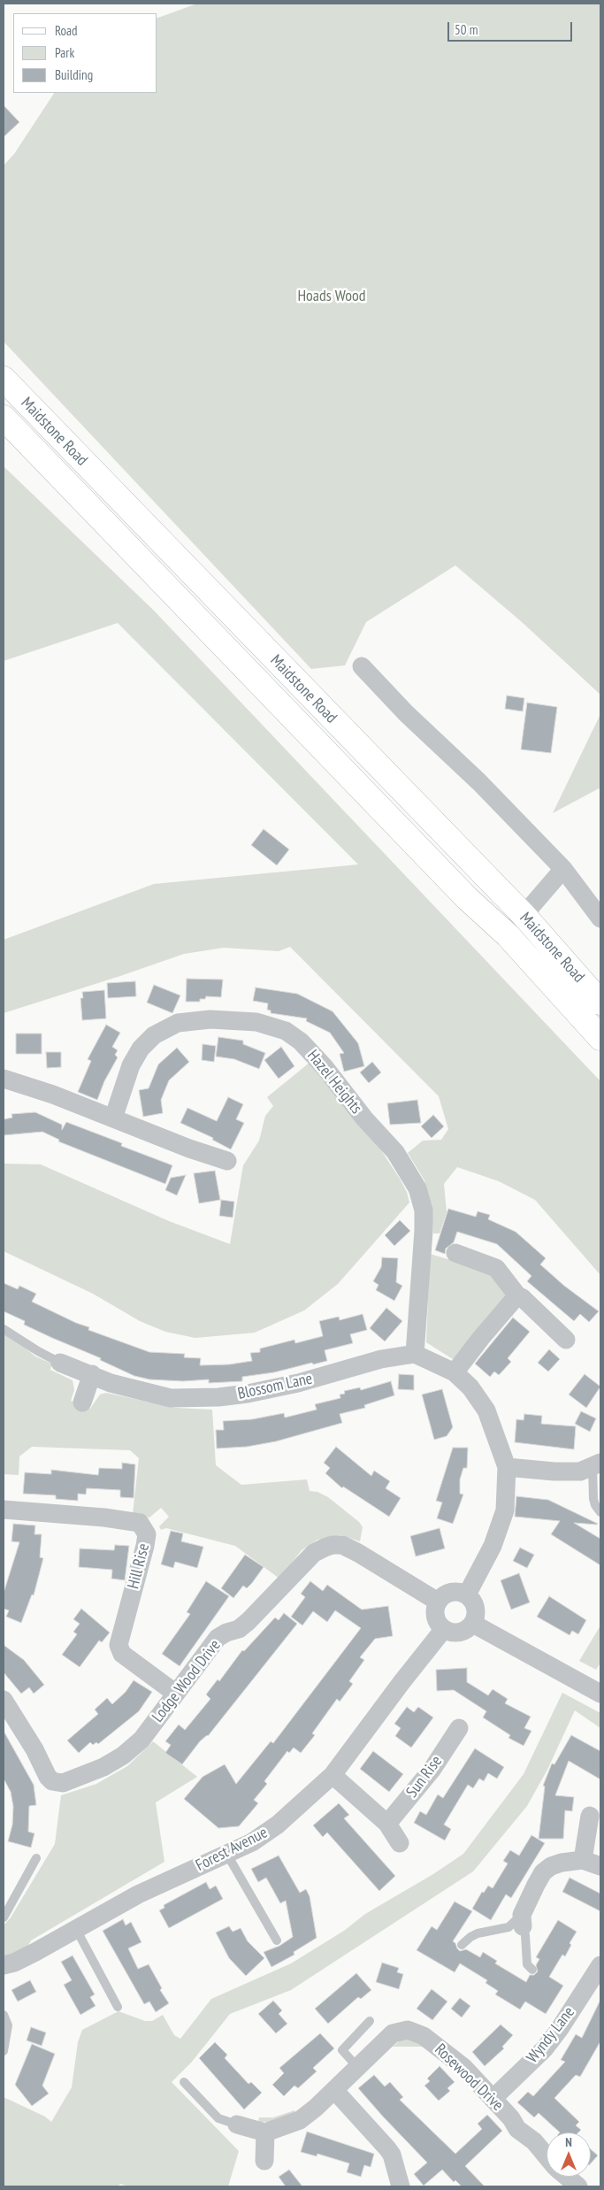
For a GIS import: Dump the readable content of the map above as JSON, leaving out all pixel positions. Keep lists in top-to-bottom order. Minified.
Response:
{"streets":{"main road":["Maidstone Road"],"street":["Hazel Heights","Blossom Lane","Hill Rise","Lodge Wood Drive","Sun Rise","Forest Avenue","Wyndy Lane","Rosewood Drive"]},"crossings":[["Hazel Heights","Blossom Lane"],["Hill Rise","Lodge Wood Drive"],["Lodge Wood Drive","Forest Avenue"],["Wyndy Lane","Rosewood Drive"]],"parks":["Hoads Wood"],"legend":["Road","Park","Building"],"scale_bar":"50 m","north":"top"}
